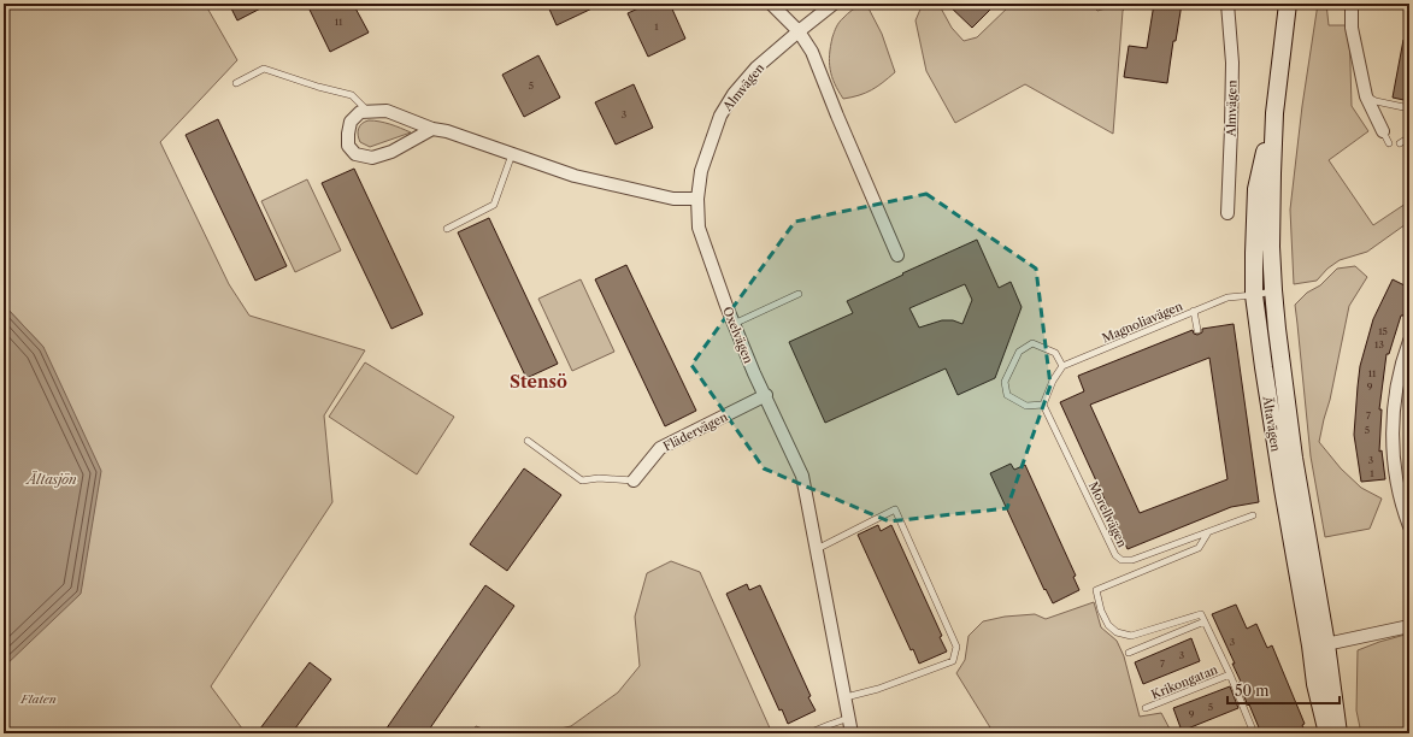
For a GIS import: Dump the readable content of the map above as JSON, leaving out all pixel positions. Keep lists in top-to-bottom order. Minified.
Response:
{"streets":{"main road":["Ältavägen"],"street":["Almvägen","Oxelvägen","Flädervägen"],"lane":["Magnoliavägen","Morellvägen","Krikongatan"]},"crossings":[["Almvägen","Oxelvägen"],["Magnoliavägen","Ältavägen"],["Magnoliavägen","Morellvägen"],["Oxelvägen","Flädervägen"]],"districts":["Stensö"],"water":["Ältasjön"],"parks":["Flaten"],"house_numbers":["11","1","5","3","15","13","11","9","7","5","3","1","3","3","7","5","9"],"scale_bar":"50 m"}
